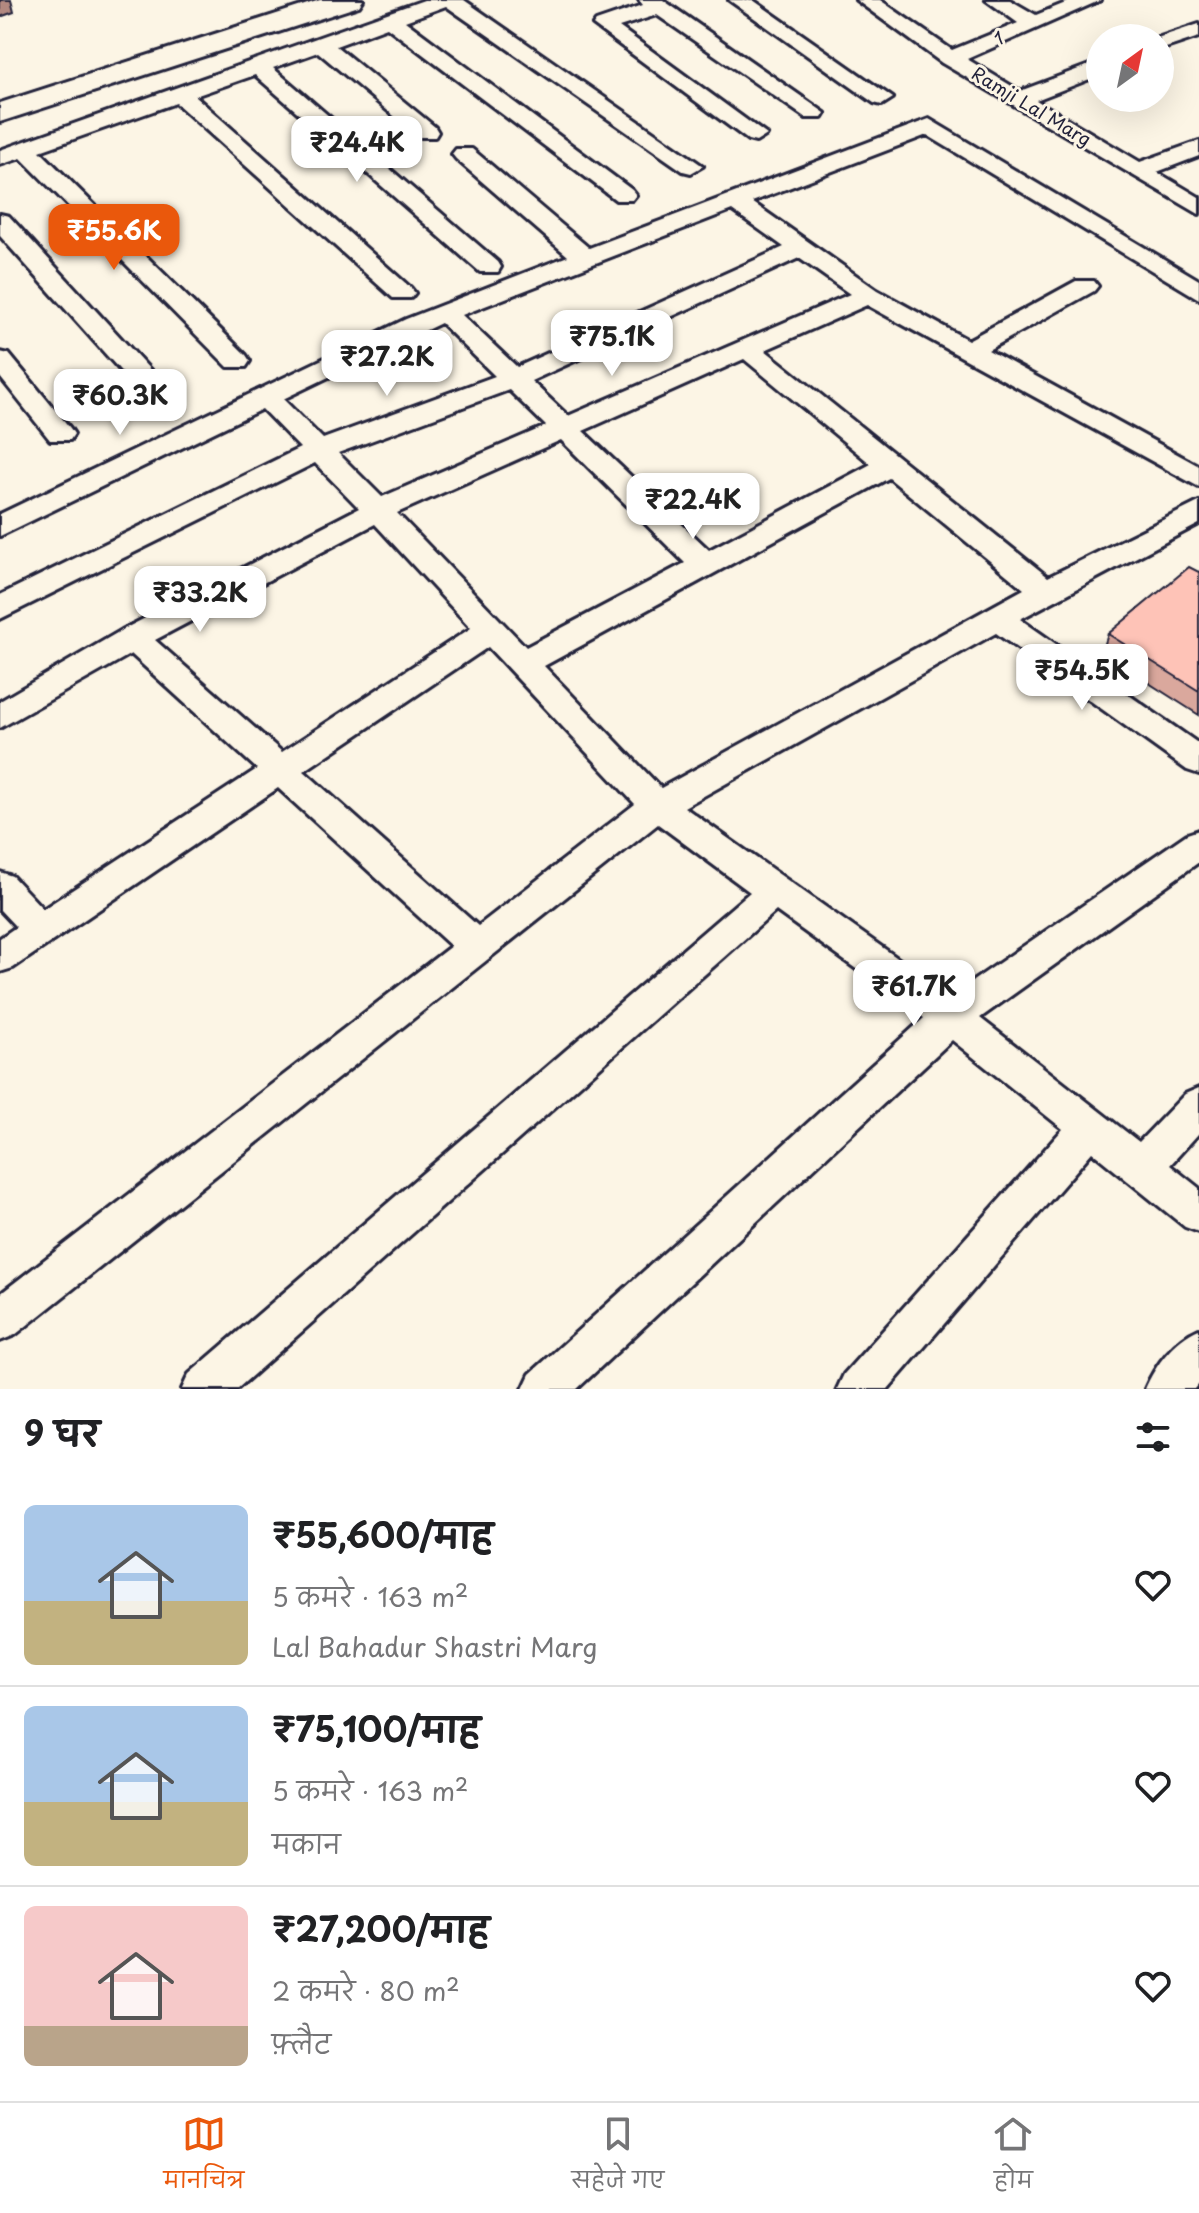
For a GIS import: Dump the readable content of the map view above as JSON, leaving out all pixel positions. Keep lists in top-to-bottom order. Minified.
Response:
{"streets":{"street":["1","Ramji Lal Marg"]},"crossings":[["1","Ramji Lal Marg"]],"north":"top right","page":{"price":["₹24.4K","₹55.6K","₹75.1K","₹27.2K","₹60.3K","₹22.4K","₹33.2K","₹54.5K","₹61.7K"],"heading":"9 घर","list":[{"name":"₹55,600/माह","note":"5 कमरे · 163 m² · Lal Bahadur Shastri Marg"},{"name":"₹75,100/माह","note":"5 कमरे · 163 m² · मकान"},{"name":"₹27,200/माह","note":"2 कमरे · 80 m² · फ़्लैट"}],"tabs":["मानचित्र","सहेजे गए","होम"]}}
